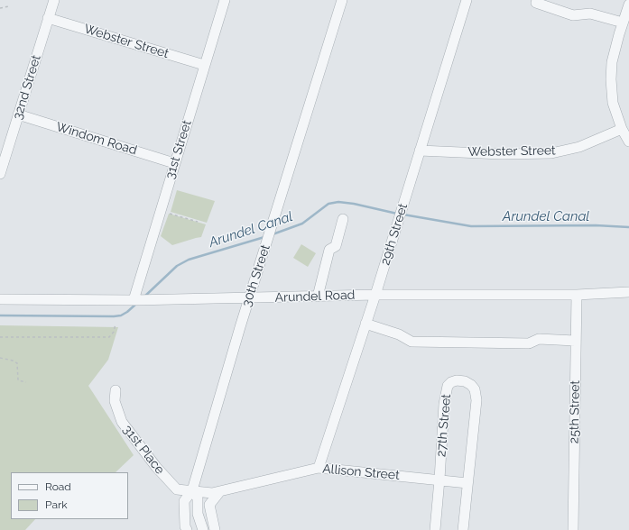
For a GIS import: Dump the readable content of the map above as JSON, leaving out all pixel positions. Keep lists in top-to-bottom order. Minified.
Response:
{"streets":{"street":["Webster Street","32nd Street","Windom Road","31st Street","29th Street","30th Street","Arundel Road","25th Street","27th Street","31st Place","Allison Street"]},"crossings":[["Webster Street","32nd Street"],["Webster Street","31st Street"],["Webster Street","29th Street"],["32nd Street","Windom Road"],["Windom Road","31st Street"],["31st Street","Arundel Road"],["29th Street","Arundel Road"],["29th Street","Allison Street"],["30th Street","Arundel Road"],["30th Street","31st Place"],["30th Street","Allison Street"],["Arundel Road","25th Street"],["27th Street","Allison Street"],["31st Place","Allison Street"]],"water":["Arundel Canal"],"legend":["Road","Park"]}
